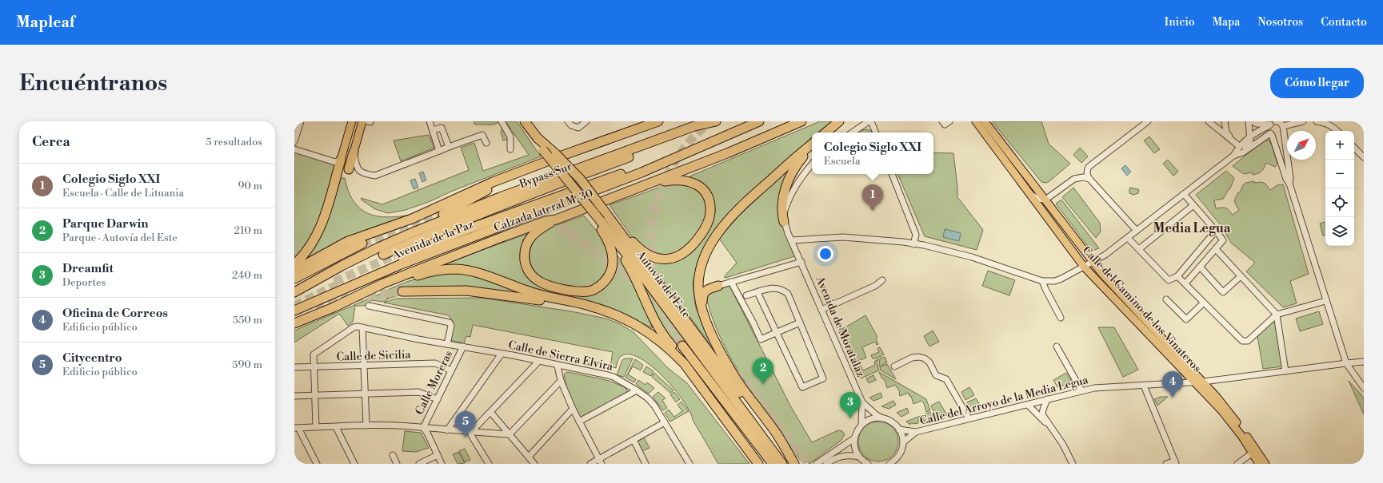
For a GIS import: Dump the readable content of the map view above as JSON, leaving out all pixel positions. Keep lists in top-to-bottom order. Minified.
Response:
{"streets":{"highway":["Bypass Sur","Calzada lateral M-30","Avenida de la Paz","Autovía del Este"],"main road":["Calle del Camino de los Vinateros"],"street":["Avenida de Moratalaz","Calle de Sicilia","Calle de Sierra Elvira","Calle Moreras","Calle del Arroyo de la Media Legua"]},"crossings":[["Bypass Sur","Avenida de la Paz"],["Calle del Camino de los Vinateros","Calle del Arroyo de la Media Legua"],["Avenida de Moratalaz","Calle del Arroyo de la Media Legua"],["Calle de Sicilia","Calle Moreras"],["Calle de Sierra Elvira","Calle Moreras"]],"districts":["Media Legua"],"north":"top right","page":{"header":"Mapleaf","nav":["Inicio","Mapa","Nosotros","Contacto"],"buttons":"Cómo llegar","title":"Encuéntranos","heading":["Cerca","5 resultados"],"map_buttons":["+","−"],"popup":["Colegio Siglo XXI","Escuela"],"list":[{"mark":"1","name":"Colegio Siglo XXI","note":"Escuela · Calle de Lituania","value":"90 m"},{"mark":"2","name":"Parque Darwin","note":"Parque · Autovía del Este","value":"210 m"},{"mark":"3","name":"Dreamfit","note":"Deportes","value":"240 m"},{"mark":"4","name":"Oficina de Correos","note":"Edificio público","value":"550 m"},{"mark":"5","name":"Citycentro","note":"Edificio público","value":"590 m"}],"pins":["1","2","4","3","5"]}}
